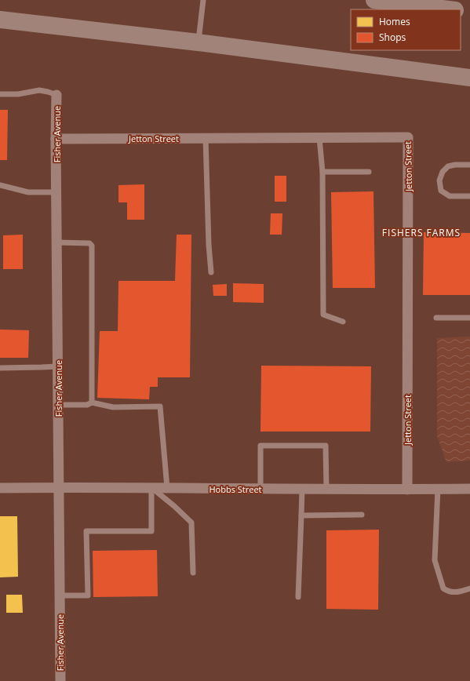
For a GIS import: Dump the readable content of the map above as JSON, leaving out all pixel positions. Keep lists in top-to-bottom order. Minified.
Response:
{"streets":{"street":["Fisher Avenue","Jetton Street","Hobbs Street"]},"crossings":[["Fisher Avenue","Jetton Street"],["Fisher Avenue","Hobbs Street"],["Jetton Street","Hobbs Street"]],"districts":["FISHERS FARMS"],"legend":["Homes","Shops"]}
